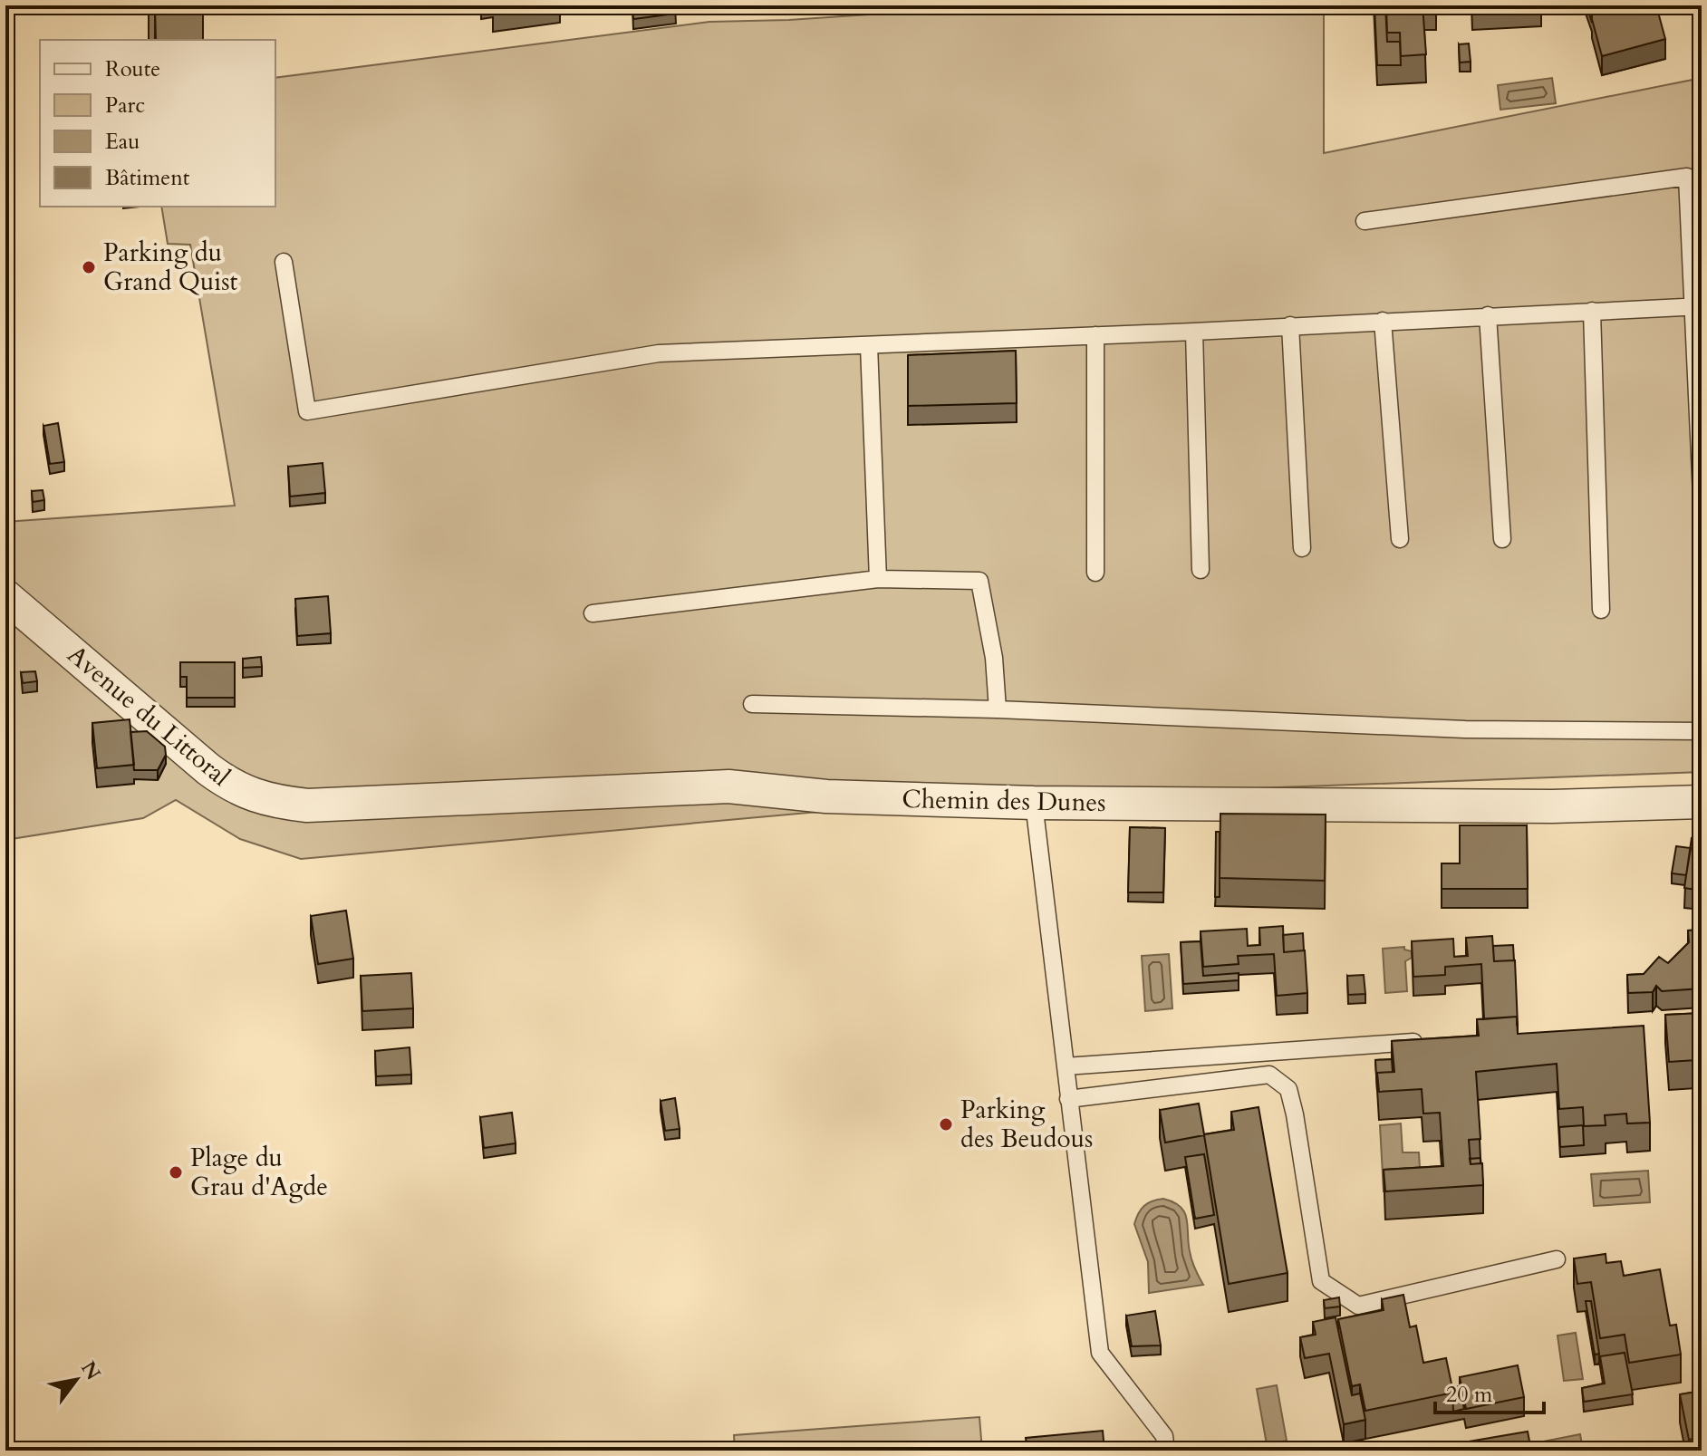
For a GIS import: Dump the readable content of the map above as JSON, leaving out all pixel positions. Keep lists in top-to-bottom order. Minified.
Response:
{"streets":{"street":["Avenue du Littoral","Chemin des Dunes"]},"crossings":[["Avenue du Littoral","Chemin des Dunes"]],"places":["Parking du Grand Quist","Parking des Beudous","Plage du Grau d'Agde"],"legend":["Route","Parc","Eau","Bâtiment"],"scale_bar":"20 m","north":"top right"}
